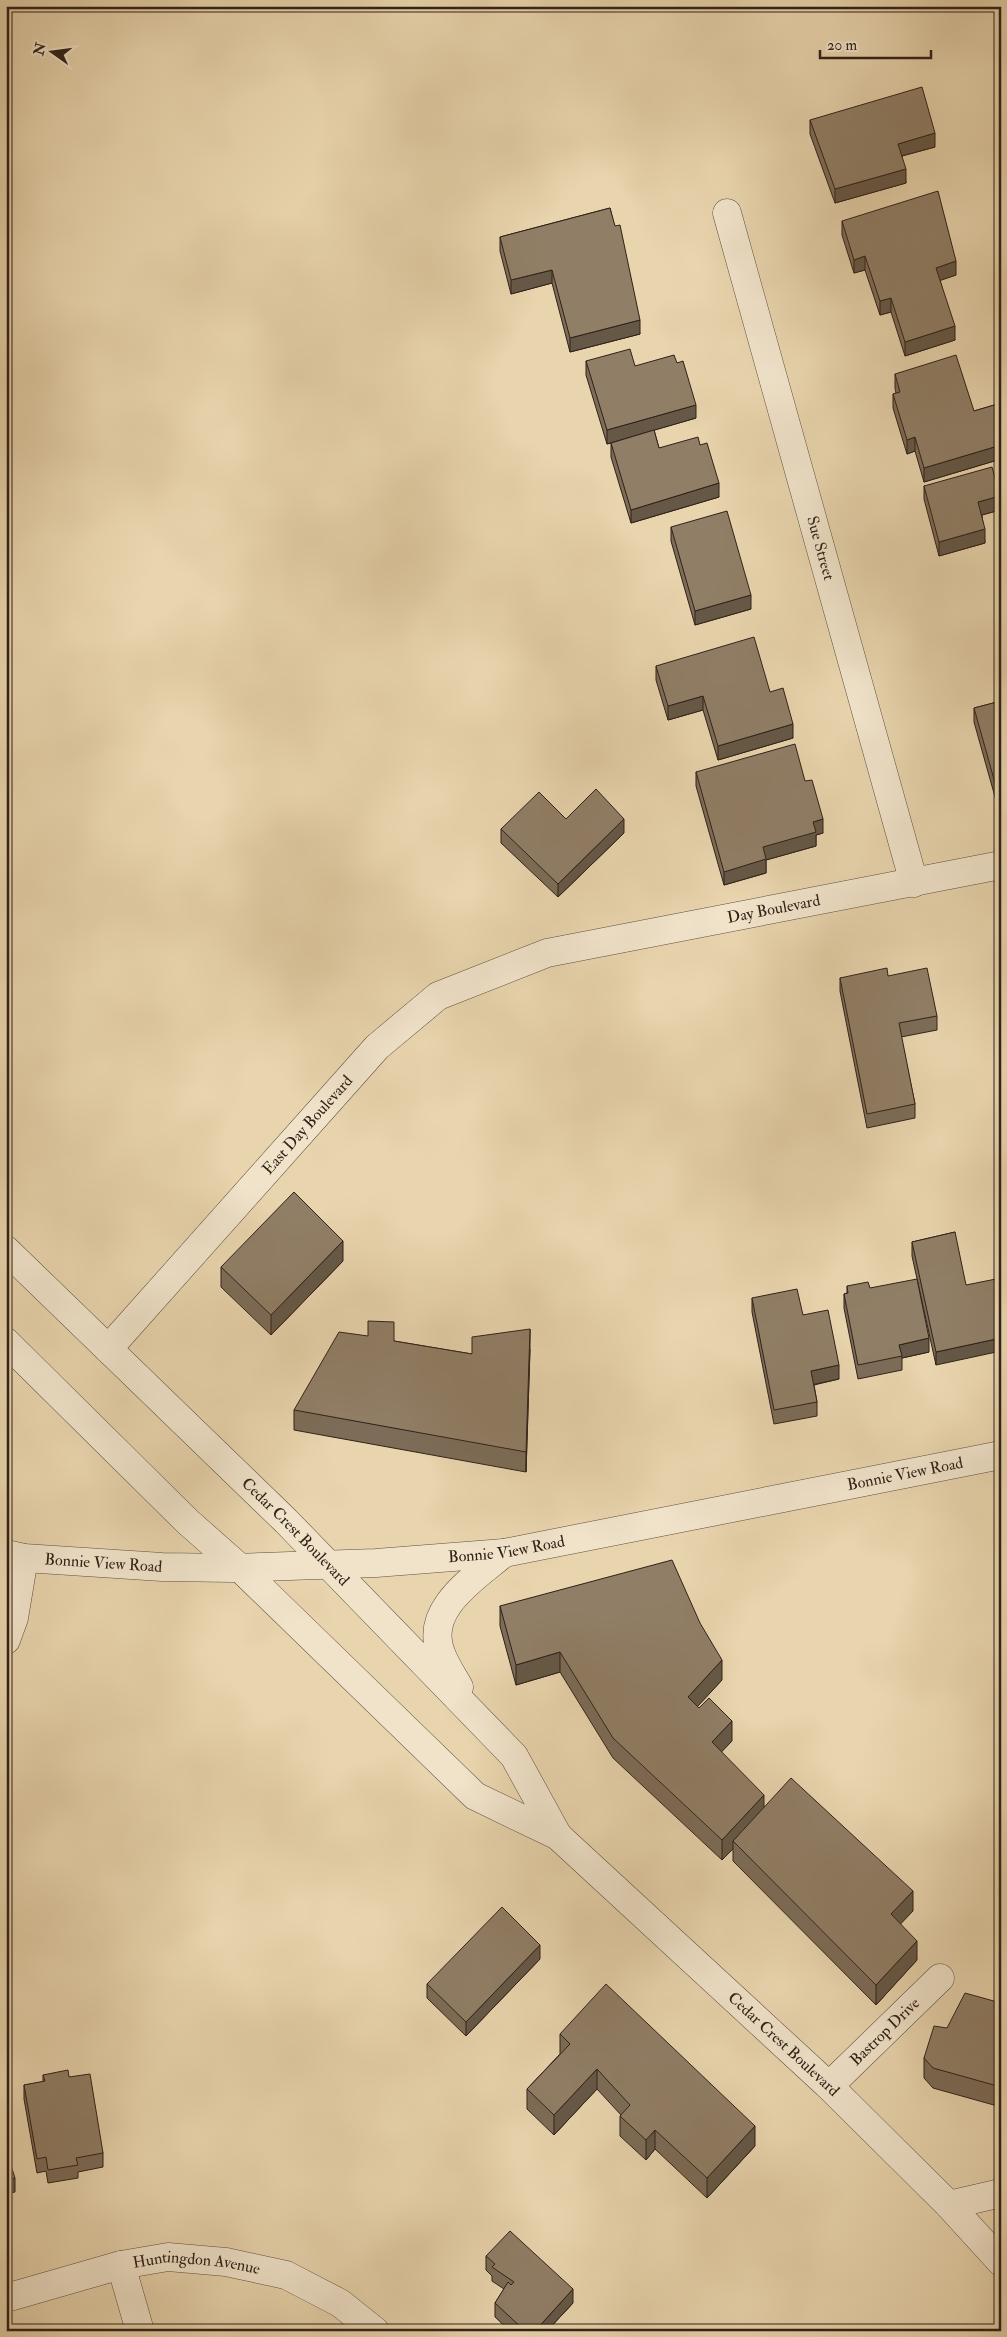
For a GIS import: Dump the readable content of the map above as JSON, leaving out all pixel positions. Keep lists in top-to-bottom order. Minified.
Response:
{"streets":{"street":["Sue Street","Day Boulevard","East Day Boulevard","Bonnie View Road","Cedar Crest Boulevard","Bastrop Drive","Huntingdon Avenue"]},"crossings":[["Sue Street","Day Boulevard"],["Day Boulevard","East Day Boulevard"],["East Day Boulevard","Cedar Crest Boulevard"],["Bonnie View Road","Cedar Crest Boulevard"],["Cedar Crest Boulevard","Bastrop Drive"]],"scale_bar":"20 m","north":"left"}
